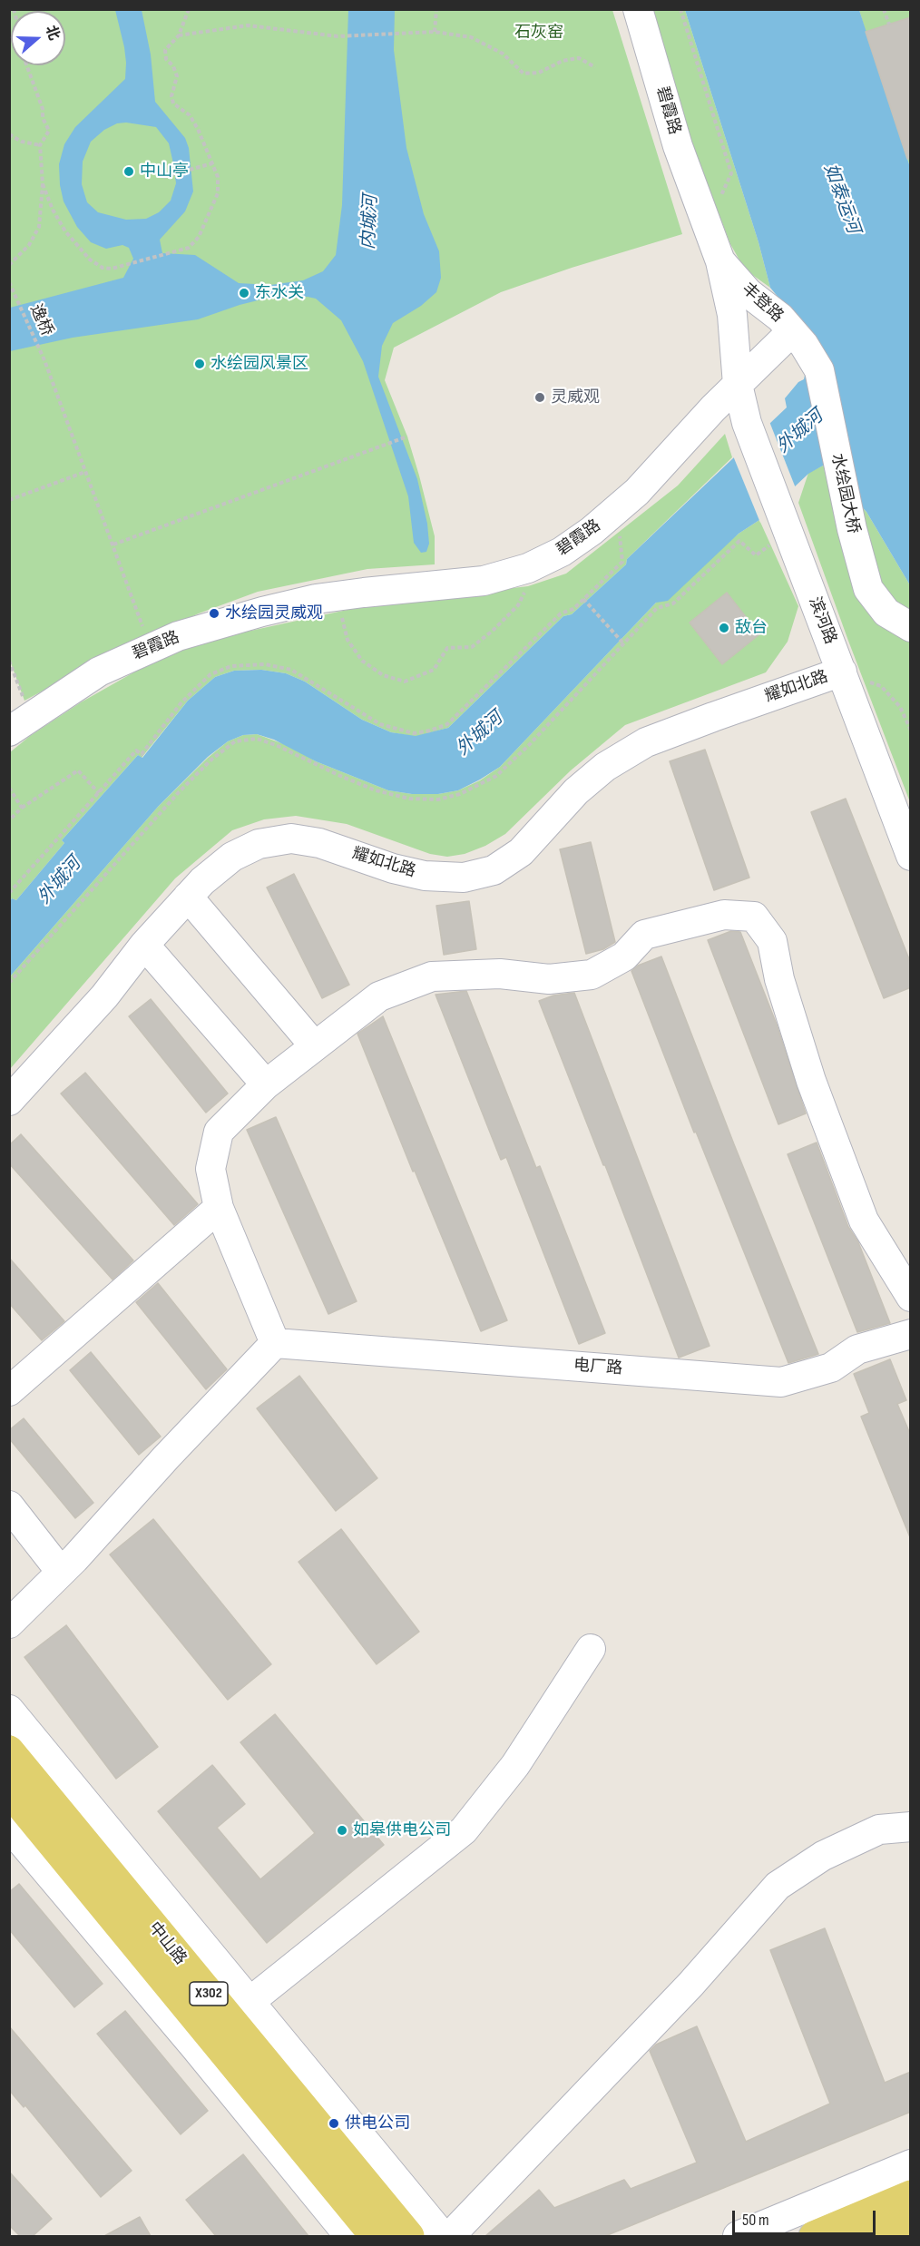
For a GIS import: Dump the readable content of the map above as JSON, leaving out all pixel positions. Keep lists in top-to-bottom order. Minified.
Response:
{"streets":{"main road":["中山路","X302"],"street":["碧霞路","丰登路","水绘园大桥","滨河路","耀如北路","电厂路"],"path":["逸桥"]},"crossings":[["碧霞路","丰登路"],["碧霞路","逸桥"],["碧霞路","滨河路"],["丰登路","水绘园大桥"],["滨河路","耀如北路"]],"water":["如泰运河","内城河","外城河"],"parks":["石灰窑"],"places":["中山亭","东水关","水绘园风景区","灵威观","水绘园灵威观","敌台","如皋供电公司","供电公司"],"scale_bar":"50 m","north":"right"}
